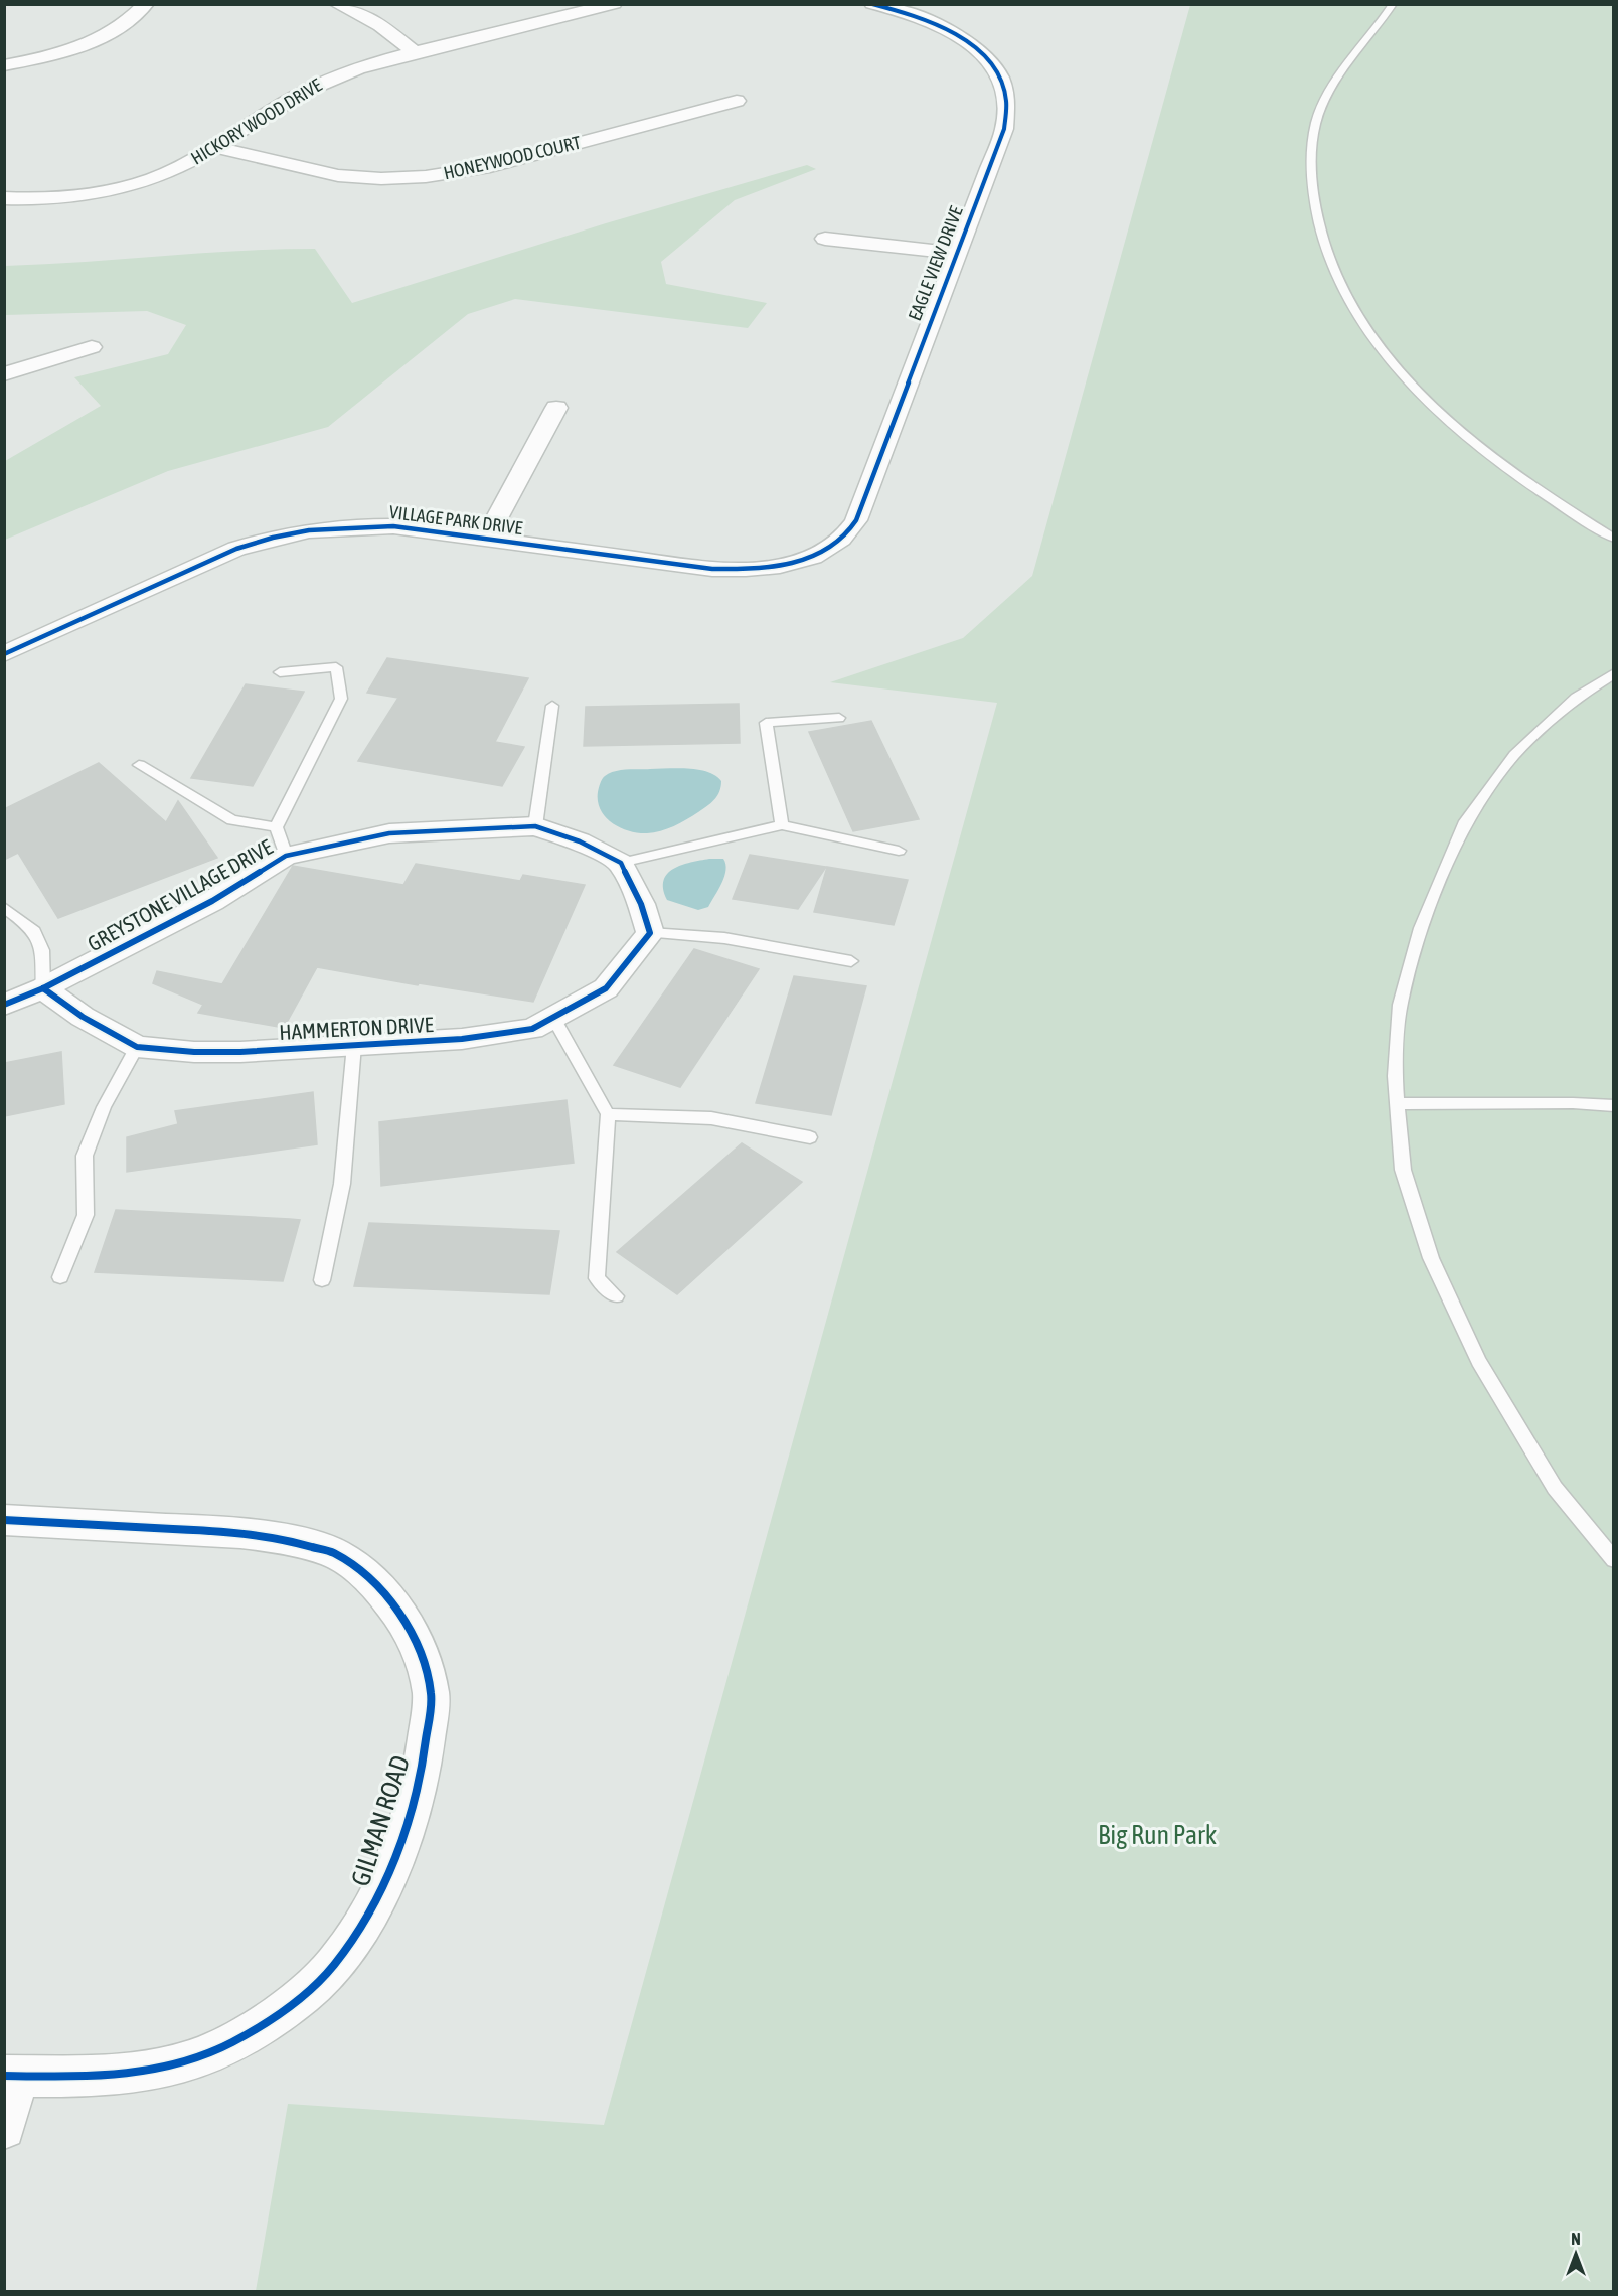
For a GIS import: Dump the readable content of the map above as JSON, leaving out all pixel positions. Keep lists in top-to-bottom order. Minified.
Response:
{"streets":{"street":["HICKORY WOOD DRIVE","HONEYWOOD COURT","EAGLE VIEW DRIVE","VILLAGE PARK DRIVE","GREYSTONE VILLAGE DRIVE","HAMMERTON DRIVE","GILMAN ROAD"]},"crossings":[["HICKORY WOOD DRIVE","HONEYWOOD COURT"],["EAGLE VIEW DRIVE","VILLAGE PARK DRIVE"],["GREYSTONE VILLAGE DRIVE","HAMMERTON DRIVE"]],"parks":["Big Run Park"],"north":"top"}
